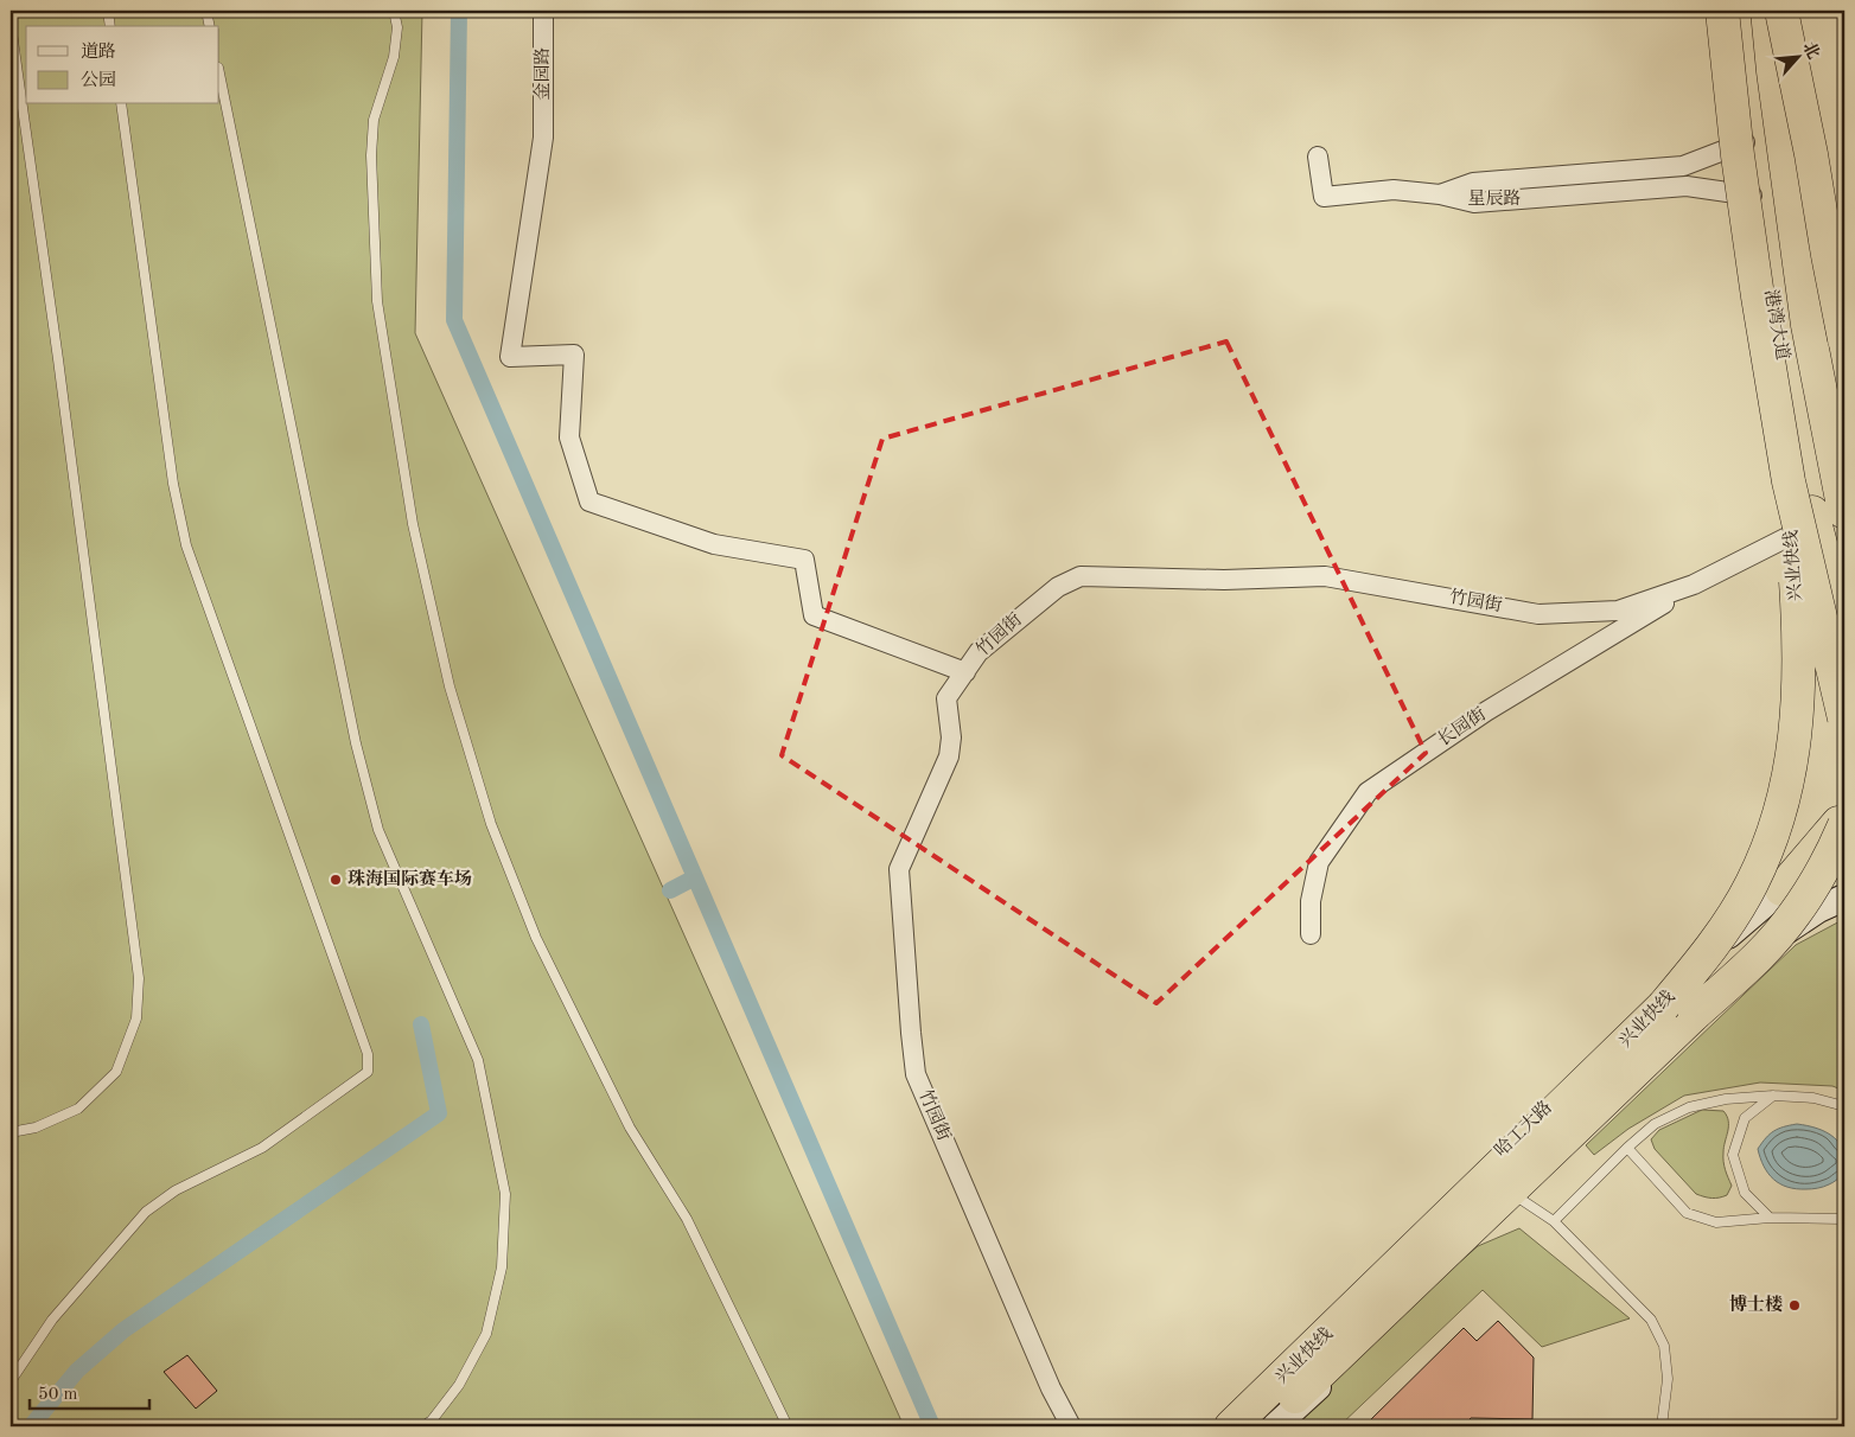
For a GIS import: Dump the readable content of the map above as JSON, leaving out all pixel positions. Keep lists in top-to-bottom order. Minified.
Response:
{"streets":{"highway":["港湾大道","兴业快线"],"street":["金园路","星辰路","竹园街","长园街","哈工大路"]},"crossings":[["金园路","竹园街"],["星辰路","港湾大道"],["港湾大道","竹园街"],["竹园街","长园街"]],"places":["珠海国际赛车场","博士楼"],"legend":["道路","公园"],"scale_bar":"50 m","north":"top right"}
